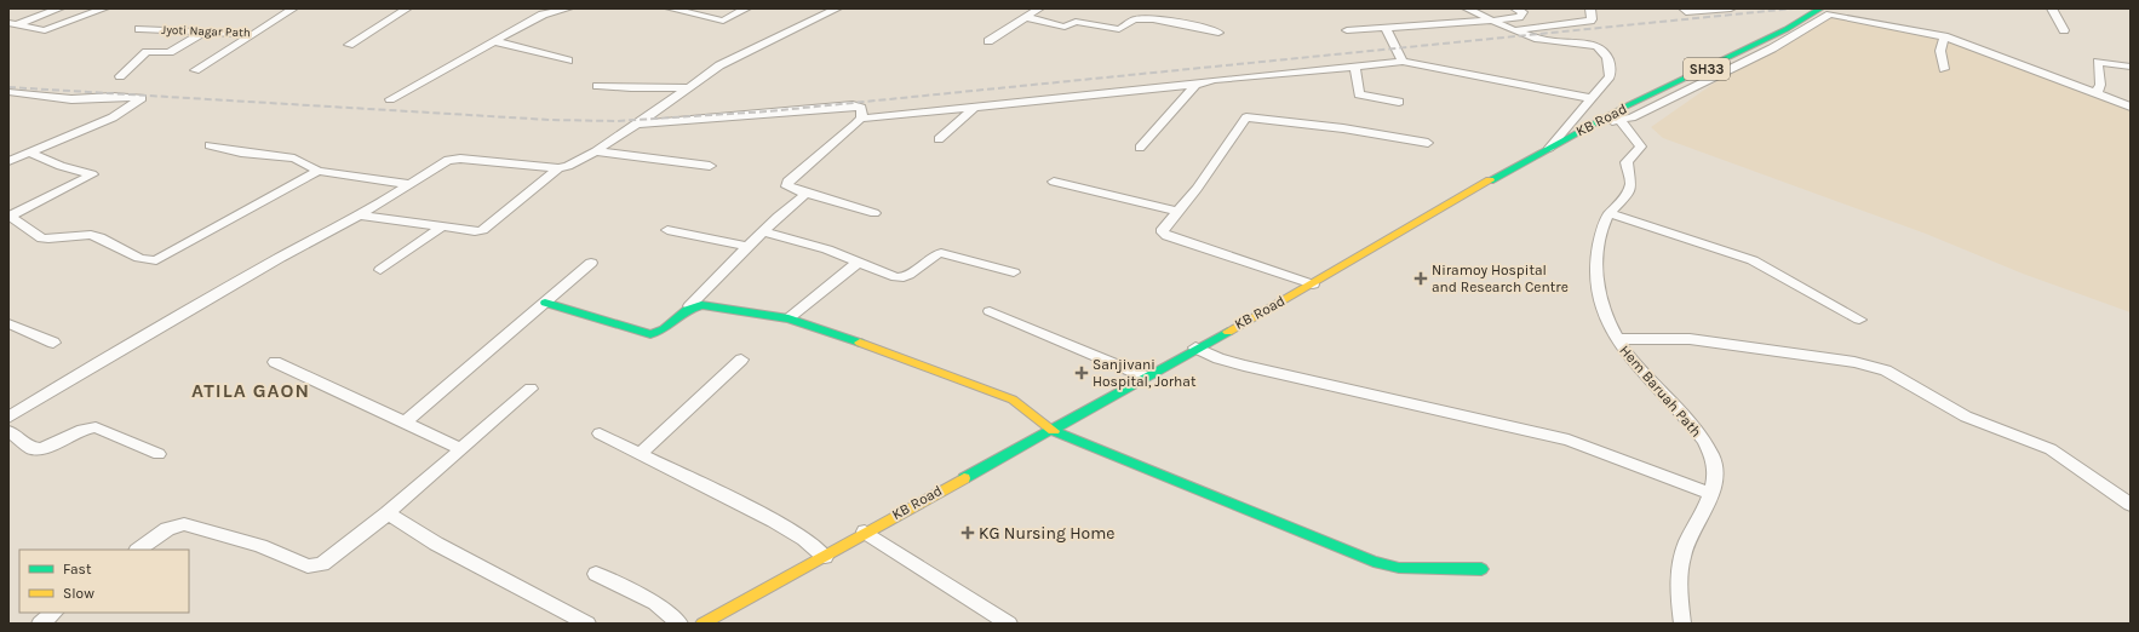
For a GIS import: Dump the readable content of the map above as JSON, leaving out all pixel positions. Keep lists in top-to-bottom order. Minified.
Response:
{"streets":{"main road":["SH33","KB Road"],"street":["Jyoti Nagar Path","Hem Baruah Path"]},"crossings":[["KB Road","Hem Baruah Path"]],"districts":["ATILA GAON"],"places":{"health":["Niramoy Hospital and Research Centre","Sanjivani Hospital, Jorhat","KG Nursing Home"]},"legend":["Fast","Slow"]}
